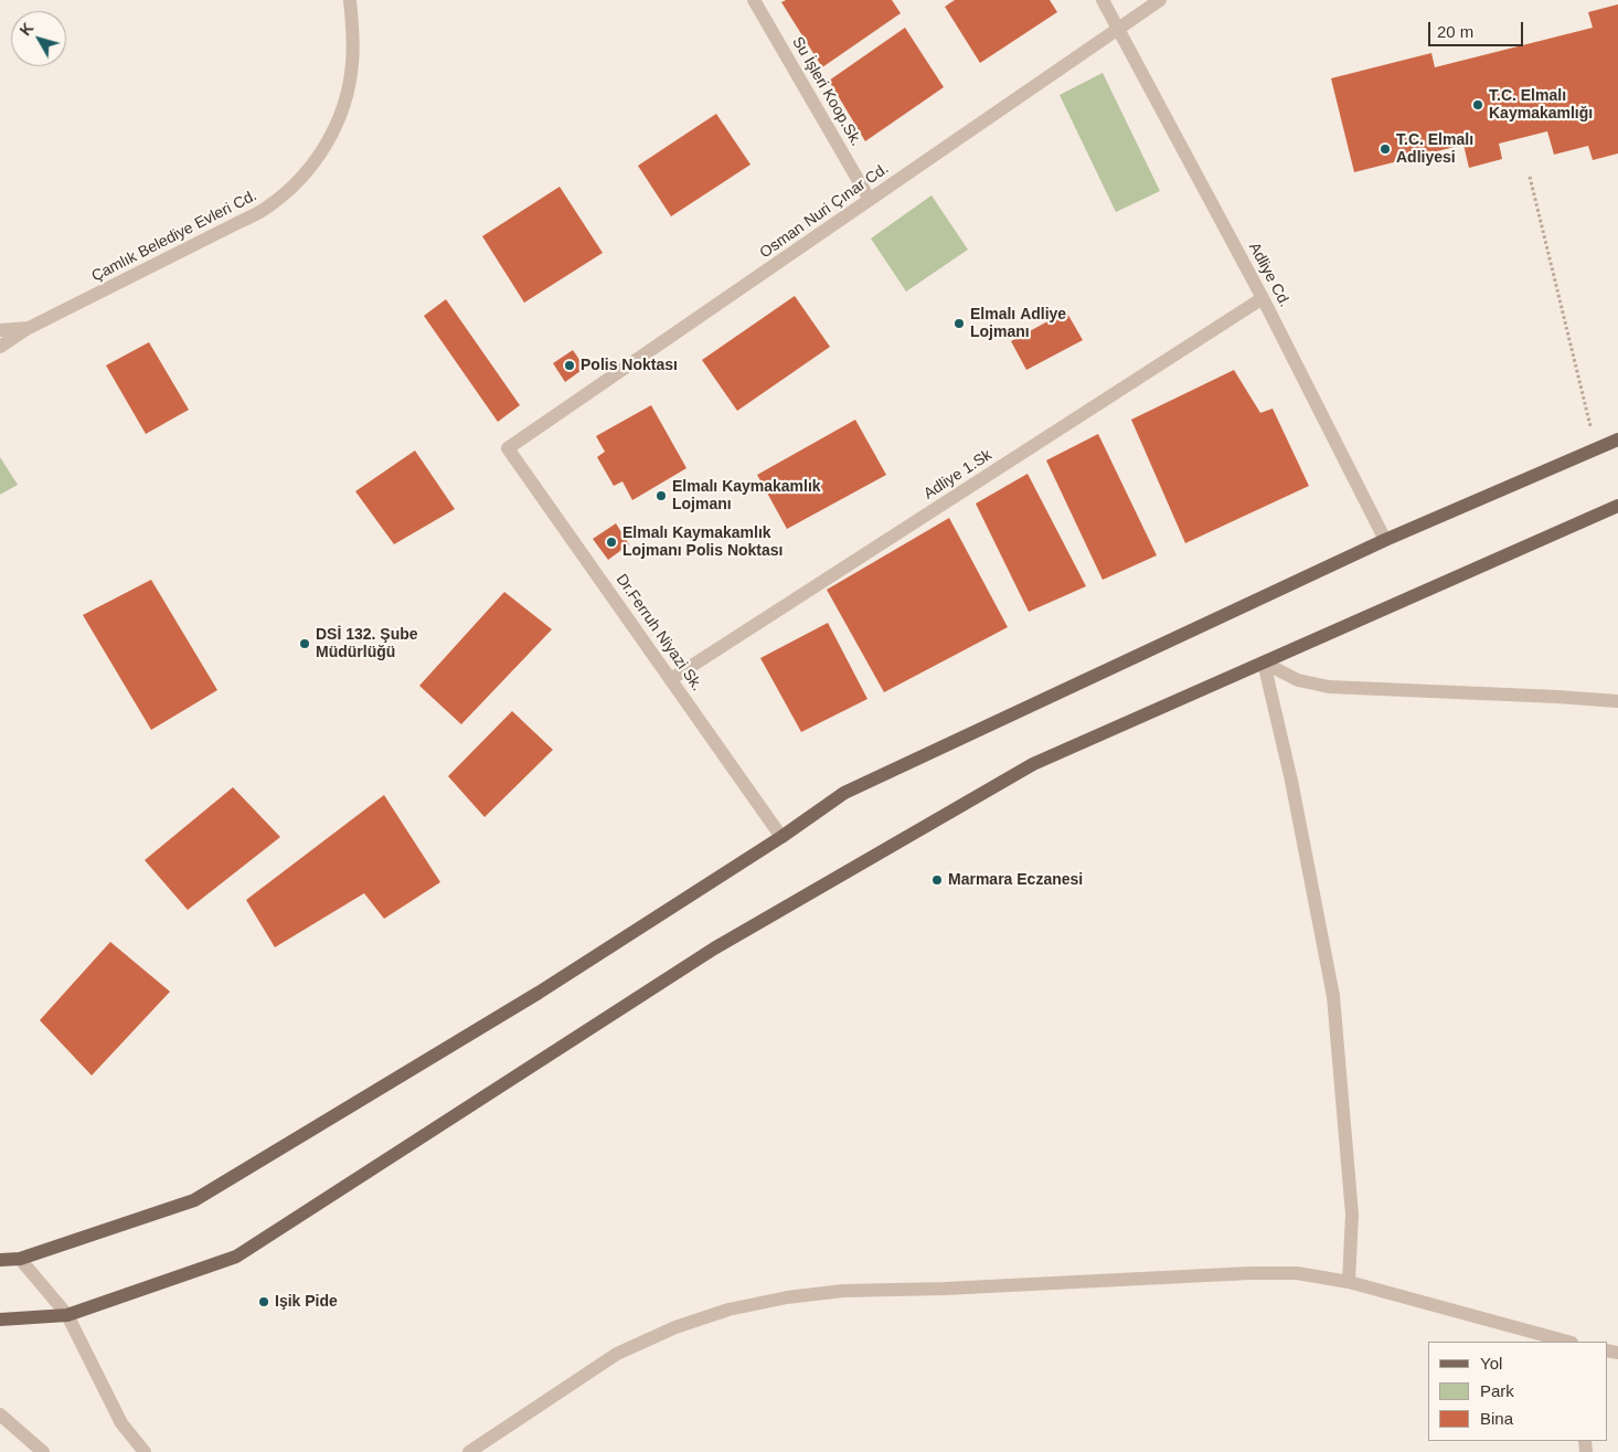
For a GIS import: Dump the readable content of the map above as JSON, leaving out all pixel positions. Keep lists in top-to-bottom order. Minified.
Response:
{"streets":{"street":["Su İşleri Koop.Sk.","Osman Nuri Çınar Cd.","Çamlık Belediye Evleri Cd.","Adliye Cd.","Adliye 1.Sk","Dr.Ferruh Niyazi Sk."]},"crossings":[["Su İşleri Koop.Sk.","Osman Nuri Çınar Cd."],["Osman Nuri Çınar Cd.","Adliye Cd."],["Osman Nuri Çınar Cd.","Dr.Ferruh Niyazi Sk."],["Adliye Cd.","Adliye 1.Sk"],["Adliye 1.Sk","Dr.Ferruh Niyazi Sk."]],"places":["T.C. Elmalı Kaymakamlığı","T.C. Elmalı Adliyesi","Elmalı Adliye Lojmanı","Polis Noktası","Elmalı Kaymakamlık Lojmanı","Elmalı Kaymakamlık Lojmanı Polis Noktası","DSİ 132. Şube Müdürlüğü","Marmara Eczanesi","Işik Pide"],"legend":["Yol","Park","Bina"],"scale_bar":"20 m","north":"top left"}
